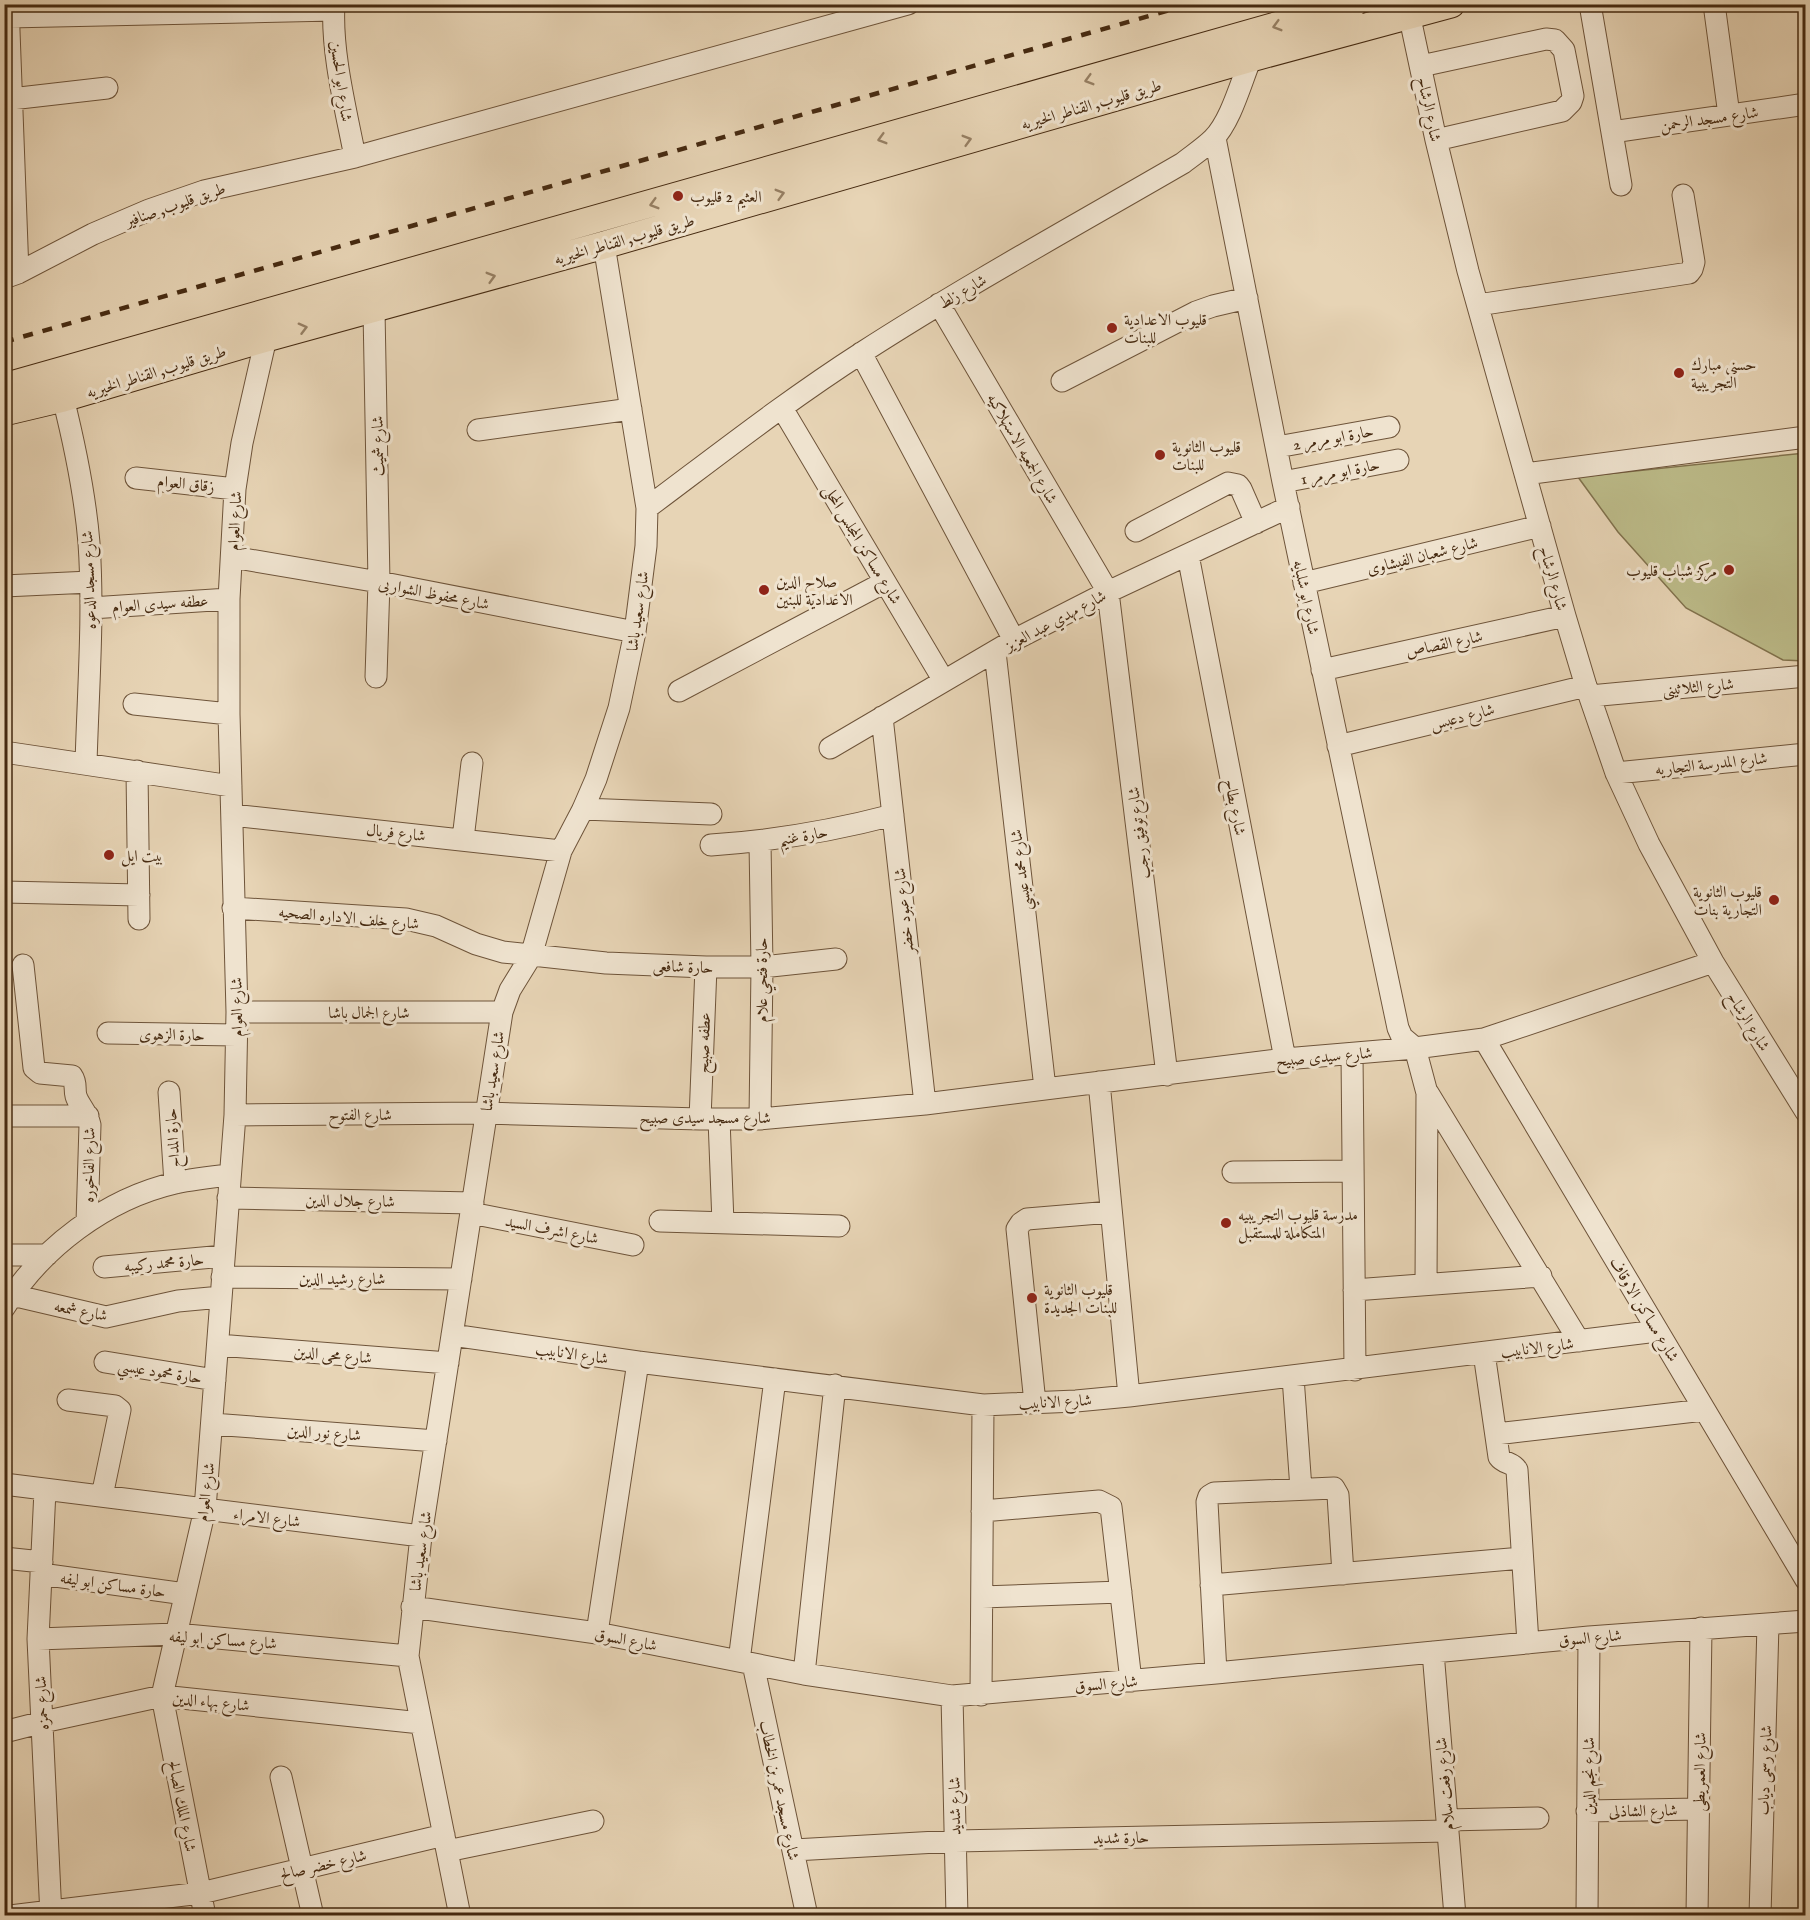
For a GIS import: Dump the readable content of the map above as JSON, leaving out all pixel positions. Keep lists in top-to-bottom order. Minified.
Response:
{"streets":{"main road":["طريق قليوب, القناطر الخيريه"],"street":["شارع ابو الحسين","شارع الرشاح","شارع مسجد الرحمن","طريق قليوب, صنافير","شارع زلط","حارة ابو مرمر 2","شارع شميث","شارع الجمعيه الاستهلاكيه","حارة ابو مرمر 1","زقاق العوام","شارع العوام","شارع مساكن المجلس المحلى","شارع شعبان الفيشاوى","شارع مسجد الدعوه","شارع محفوظ الشواربى","شارع ابو شلبايه","عطفه سيدى العوام","شارع سعيد باشا","شارع مهدي عبد العزيز","شارع القصاص","شارع الثلاثينى","شارع دعبس","شارع المدرسة التجاريه","شارع بطاح","شارع فريال","شارع توفيق رجب","حارة غنيم","شارع محمد عيسي","شارع عبود خضر","شارع خلف الاداره الصحيه","حارة شافعى","حارة فتحي علام","شارع الجمال باشا","حارة الزهوى","عطفه صبيح","شارع سيدى صبيح","شارع الفتوح","شارع مسجد سيدى صبيح","حارة المداح","شارع الفاخوره","شارع جلال الدين","شارع اشرف السيد","حارة محمد ركيبه","شارع رشيد الدين","شارع مساكن الاوقاف","شارع شمعه","شارع الانابيب","شارع محى الدين","حارة محمود عيسي","شارع نور الدين","شارع الامراء","حارة مساكن ابو ليفه","شارع السوق","شارع مساكن ابو ليفه","شارع بهاء الدين","شارع حمزه","شارع رسمى دياب","شارع العمريطى","شارع نجم الدين","شارع رفعت سلام","شارع مسجد عمر بن الخطاب","شارع الملك الصالح","شارع شديد","شارع الشاذلى","حارة شديد","شارع خضر صالح"]},"crossings":[["شارع ابو الحسين","طريق قليوب, صنافير"],["طريق قليوب, القناطر الخيريه","شارع الرشاح"],["طريق قليوب, القناطر الخيريه","شارع زلط"],["طريق قليوب, القناطر الخيريه","شارع شميث"],["طريق قليوب, القناطر الخيريه","شارع العوام"],["طريق قليوب, القناطر الخيريه","شارع مسجد الدعوه"],["طريق قليوب, القناطر الخيريه","شارع سعيد باشا"],["شارع الرشاح","شارع شعبان الفيشاوى"],["شارع الرشاح","شارع القصاص"],["شارع الرشاح","شارع الثلاثينى"],["شارع الرشاح","شارع دعبس"],["شارع الرشاح","شارع المدرسة التجاريه"],["شارع الرشاح","شارع سيدى صبيح"],["شارع زلط","شارع الجمعيه الاستهلاكيه"],["شارع زلط","شارع مساكن المجلس المحلى"],["شارع زلط","شارع ابو شلبايه"],["شارع زلط","شارع سعيد باشا"],["حارة ابو مرمر 2","شارع ابو شلبايه"],["شارع شميث","شارع محفوظ الشواربى"],["شارع الجمعيه الاستهلاكيه","شارع مهدي عبد العزيز"],["شارع الجمعيه الاستهلاكيه","شارع توفيق رجب"],["حارة ابو مرمر 1","شارع ابو شلبايه"],["زقاق العوام","شارع العوام"],["شارع العوام","شارع محفوظ الشواربى"],["شارع العوام","عطفه سيدى العوام"],["شارع العوام","شارع فريال"],["شارع العوام","شارع خلف الاداره الصحيه"],["شارع العوام","شارع الجمال باشا"],["شارع العوام","حارة الزهوى"],["شارع العوام","شارع الفتوح"],["شارع العوام","شارع جلال الدين"],["شارع العوام","حارة محمد ركيبه"],["شارع العوام","شارع رشيد الدين"],["شارع العوام","شارع شمعه"],["شارع العوام","شارع محى الدين"],["شارع العوام","حارة محمود عيسي"],["شارع العوام","شارع نور الدين"],["شارع العوام","شارع الامراء"],["شارع العوام","حارة مساكن ابو ليفه"],["شارع العوام","شارع مساكن ابو ليفه"],["شارع العوام","شارع بهاء الدين"],["شارع العوام","شارع الملك الصالح"],["شارع مساكن المجلس المحلى","شارع مهدي عبد العزيز"],["شارع شعبان الفيشاوى","شارع ابو شلبايه"],["شارع مسجد الدعوه","عطفه سيدى العوام"],["شارع محفوظ الشواربى","شارع سعيد باشا"],["شارع ابو شلبايه","شارع مهدي عبد العزيز"],["شارع ابو شلبايه","شارع القصاص"],["شارع ابو شلبايه","شارع دعبس"],["شارع ابو شلبايه","شارع سيدى صبيح"],["شارع سعيد باشا","شارع فريال"],["شارع سعيد باشا","شارع خلف الاداره الصحيه"],["شارع سعيد باشا","حارة شافعى"],["شارع سعيد باشا","شارع الجمال باشا"],["شارع سعيد باشا","شارع الفتوح"],["شارع سعيد باشا","شارع مسجد سيدى صبيح"],["شارع سعيد باشا","شارع جلال الدين"],["شارع سعيد باشا","شارع اشرف السيد"],["شارع سعيد باشا","شارع رشيد الدين"],["شارع سعيد باشا","شارع الانابيب"],["شارع سعيد باشا","شارع محى الدين"],["شارع سعيد باشا","شارع نور الدين"],["شارع سعيد باشا","شارع الامراء"],["شارع سعيد باشا","شارع السوق"],["شارع سعيد باشا","شارع مساكن ابو ليفه"],["شارع سعيد باشا","شارع بهاء الدين"],["شارع سعيد باشا","شارع خضر صالح"],["شارع مهدي عبد العزيز","شارع بطاح"],["شارع مهدي عبد العزيز","شارع توفيق رجب"],["شارع مهدي عبد العزيز","شارع محمد عيسي"],["شارع مهدي عبد العزيز","شارع عبود خضر"],["شارع الثلاثينى","شارع دعبس"],["شارع بطاح","شارع سيدى صبيح"],["شارع توفيق رجب","شارع سيدى صبيح"],["حارة غنيم","شارع عبود خضر"],["حارة غنيم","حارة فتحي علام"],["شارع محمد عيسي","شارع سيدى صبيح"],["شارع عبود خضر","شارع سيدى صبيح"],["شارع عبود خضر","شارع مسجد سيدى صبيح"],["شارع خلف الاداره الصحيه","حارة شافعى"],["حارة شافعى","حارة فتحي علام"],["حارة شافعى","عطفه صبيح"],["حارة فتحي علام","شارع مسجد سيدى صبيح"],["عطفه صبيح","شارع مسجد سيدى صبيح"],["شارع سيدى صبيح","شارع مسجد سيدى صبيح"],["شارع سيدى صبيح","شارع مساكن الاوقاف"],["شارع الفتوح","شارع مسجد سيدى صبيح"],["شارع جلال الدين","شارع اشرف السيد"],["شارع رشيد الدين","شارع شمعه"],["شارع مساكن الاوقاف","شارع الانابيب"],["شارع الانابيب","شارع مسجد عمر بن الخطاب"],["شارع الامراء","شارع حمزه"],["حارة مساكن ابو ليفه","شارع حمزه"],["شارع السوق","شارع رسمى دياب"],["شارع السوق","شارع العمريطى"],["شارع السوق","شارع نجم الدين"],["شارع السوق","شارع رفعت سلام"],["شارع السوق","شارع مسجد عمر بن الخطاب"],["شارع السوق","شارع شديد"],["شارع مساكن ابو ليفه","شارع حمزه"],["شارع بهاء الدين","شارع حمزه"],["شارع بهاء الدين","شارع الملك الصالح"],["شارع حمزه","شارع خضر صالح"],["شارع العمريطى","شارع الشاذلى"],["شارع نجم الدين","شارع الشاذلى"],["شارع رفعت سلام","حارة شديد"],["شارع مسجد عمر بن الخطاب","حارة شديد"],["شارع الملك الصالح","شارع خضر صالح"],["شارع شديد","حارة شديد"]],"places":["العثيم 2 قليوب","قليوب الاعدادية للبنات","حسني مبارك التجريبية","قليوب الثانوية للبنات","مركز شباب قليوب","صلاح الدين الاعدادية للبنين","بيت ايل","قليوب الثانوية التجارية بنات","مدرسة قليوب التجريبيه المتكاملة للمستقبل","قليوب الثانوية للبنات الجديدة"]}
